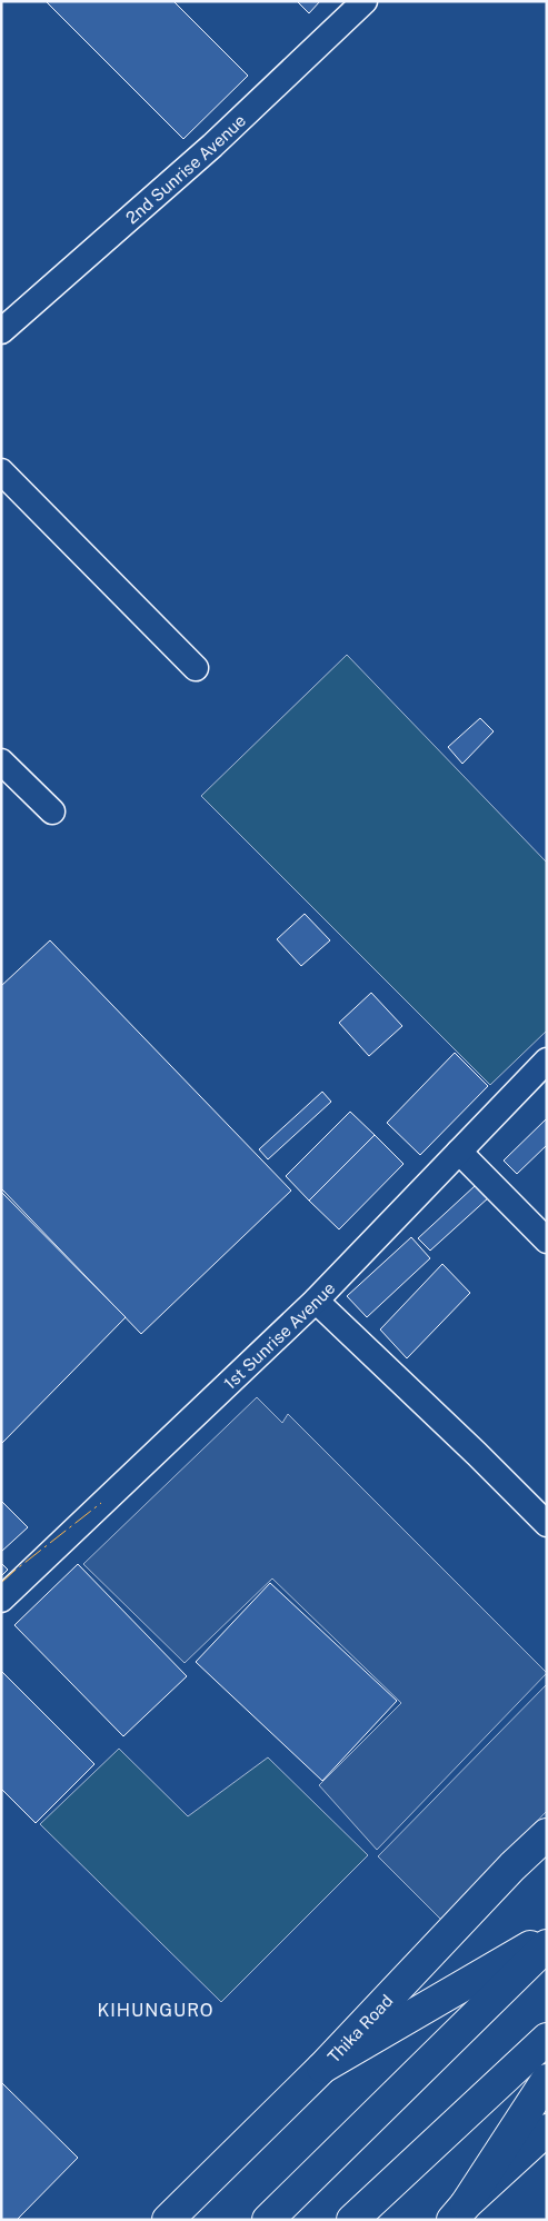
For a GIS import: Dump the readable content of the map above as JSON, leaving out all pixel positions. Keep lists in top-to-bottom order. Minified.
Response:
{"streets":{"main road":["Thika Road"],"street":["2nd Sunrise Avenue","1st Sunrise Avenue"]},"districts":["KIHUNGURO"]}
